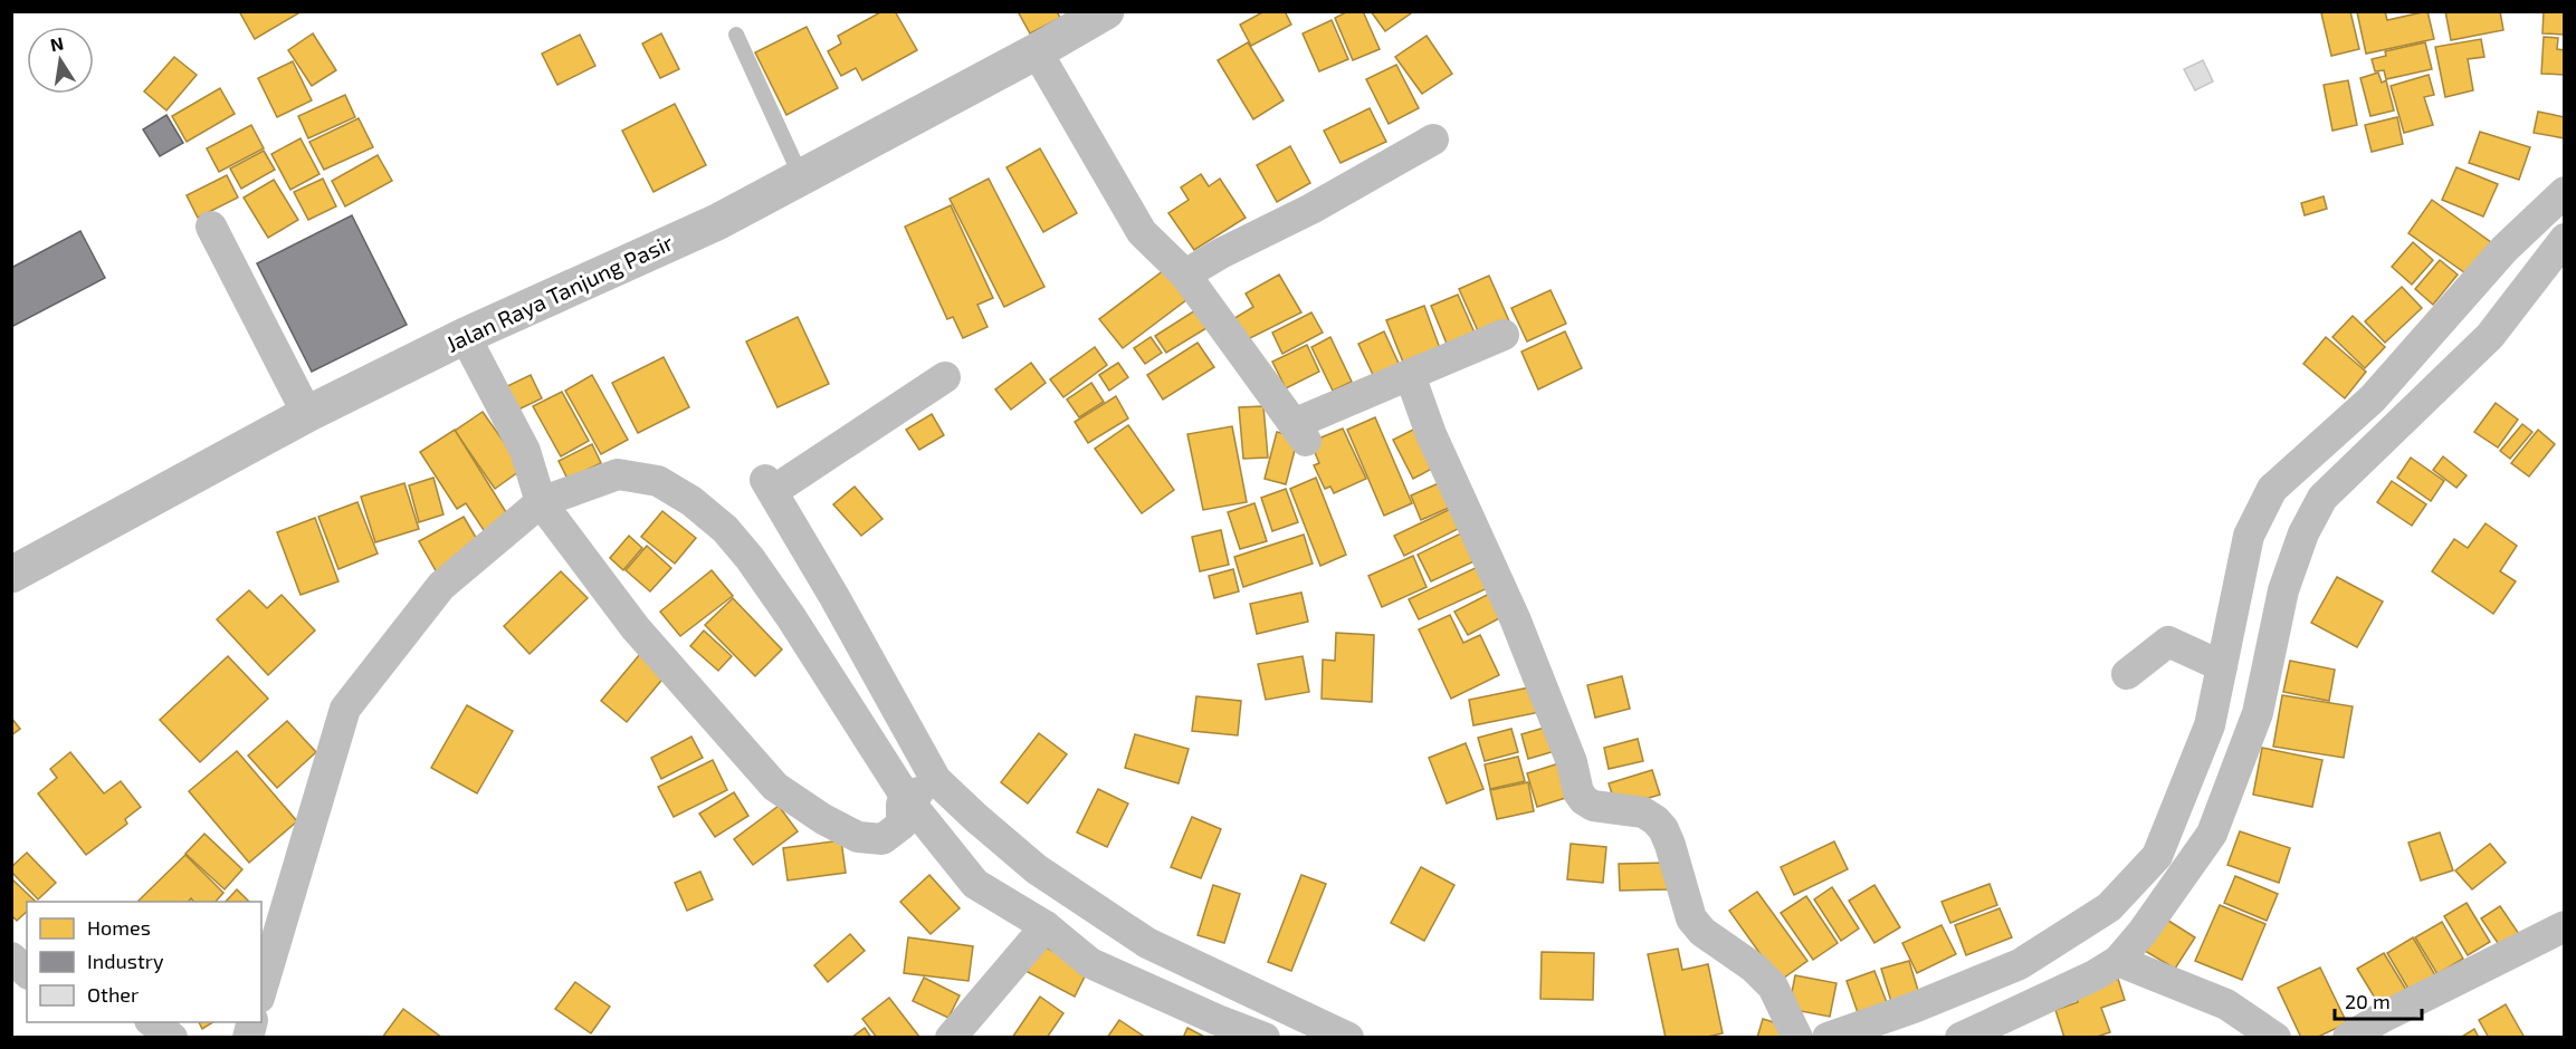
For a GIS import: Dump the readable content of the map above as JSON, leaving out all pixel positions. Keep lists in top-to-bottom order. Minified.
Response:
{"streets":{"street":["Jalan Raya Tanjung Pasir"]},"legend":["Homes","Industry","Other"],"scale_bar":"20 m","north":"top"}
